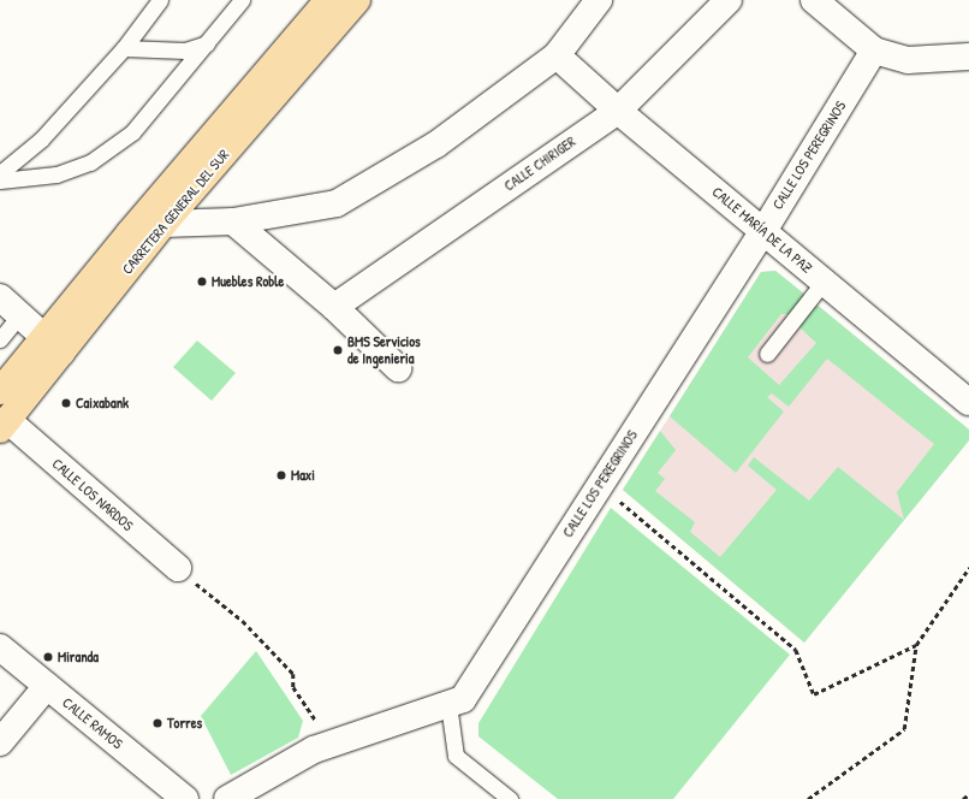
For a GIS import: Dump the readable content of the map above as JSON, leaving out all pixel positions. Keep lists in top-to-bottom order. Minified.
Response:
{"streets":{"main road":["CARRETERA GENERAL DEL SUR"],"street":["CALLE LOS PEREGRINOS","CALLE CHIRIGER","CALLE MARÍA DE LA PAZ","CALLE LOS NARDOS","CALLE RAMOS"]},"crossings":[["CALLE LOS PEREGRINOS","CALLE MARÍA DE LA PAZ"],["CALLE CHIRIGER","CALLE MARÍA DE LA PAZ"],["CARRETERA GENERAL DEL SUR","CALLE LOS NARDOS"]],"places":["Muebles Roble","BMS Servicios de Ingenieria","Caixabank","Maxi","Miranda","Torres"]}
